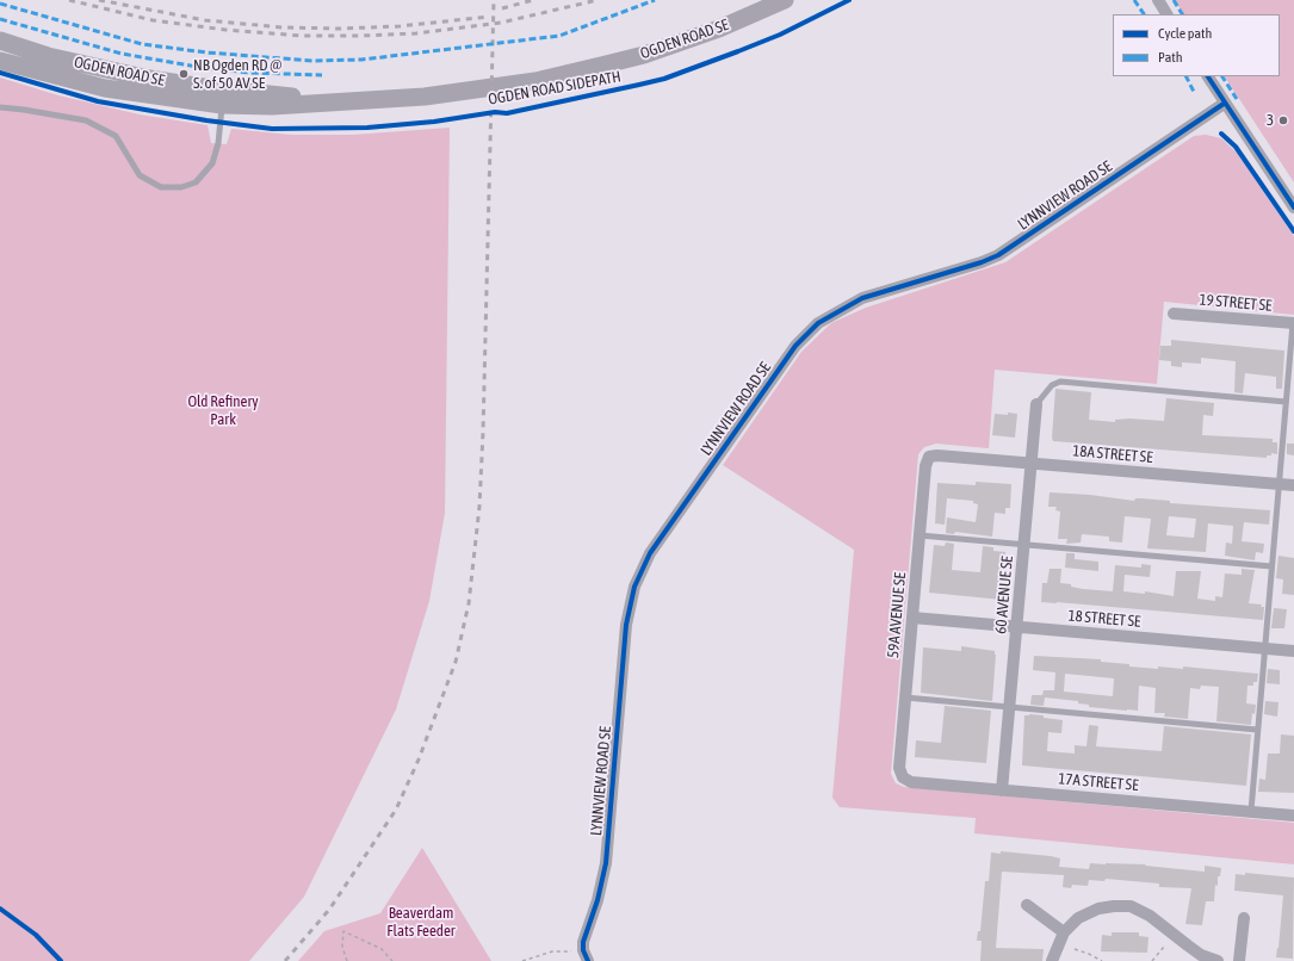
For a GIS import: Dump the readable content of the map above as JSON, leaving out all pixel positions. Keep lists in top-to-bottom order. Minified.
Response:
{"streets":{"street":["OGDEN ROAD SE","LYNNVIEW ROAD SE","19 STREET SE","18A STREET SE","60 AVENUE SE","59A AVENUE SE","18 STREET SE","17A STREET SE"],"cycle path":["OGDEN ROAD SIDEPATH"]},"crossings":[["18A STREET SE","60 AVENUE SE"],["18A STREET SE","59A AVENUE SE"],["60 AVENUE SE","18 STREET SE"],["60 AVENUE SE","17A STREET SE"],["59A AVENUE SE","18 STREET SE"],["59A AVENUE SE","17A STREET SE"]],"parks":["Old Refinery Park","Beaverdam Flats Feeder"],"places":["NB Ogden RD @ S. of 50 AV SE","3"],"legend":["Cycle path","Path"]}
